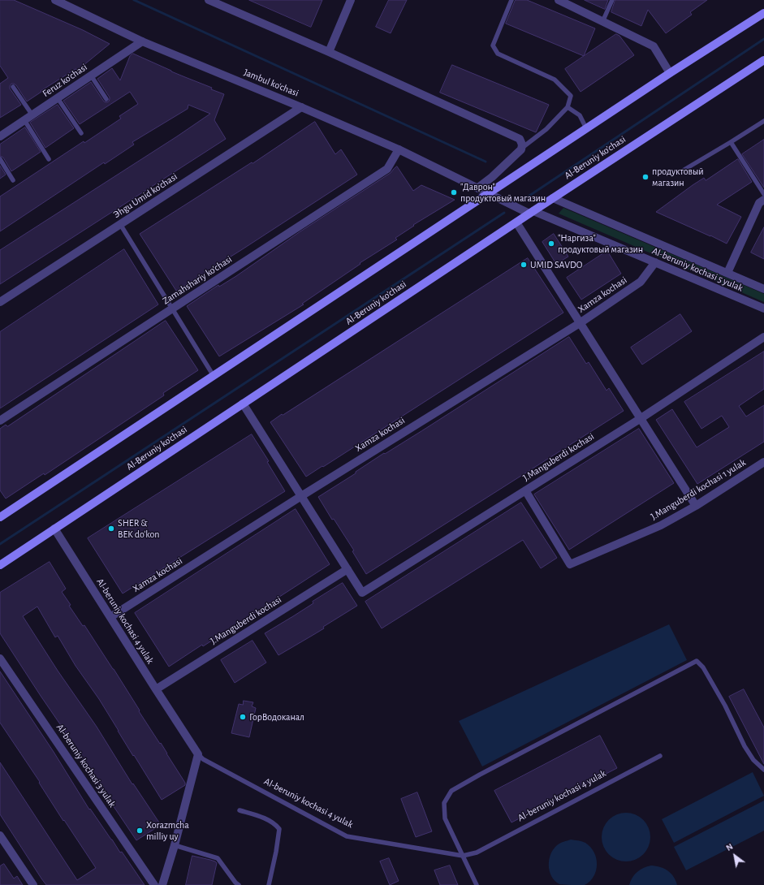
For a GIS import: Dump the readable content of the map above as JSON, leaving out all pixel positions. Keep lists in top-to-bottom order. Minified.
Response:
{"streets":{"main road":["Al-Beruniy ko’chasi"],"street":["Feruz ko'chasi","Jambul ko'chasi","Эhgu Umid ko’chasi","Al-beruniy kochasi 5 yulak","Zamahshariy ko'chasi","Xamza kochasi","J.Manguberdi kochasi","J.Manguberdi kochasi 1 yulak","Al-beruniy kochasi 4 yulak","Al-beruniy kochasi 3 yulak"]},"crossings":[["Feruz ko'chasi","Jambul ko'chasi"],["Jambul ko'chasi","Al-Beruniy ko’chasi"],["Jambul ko'chasi","Эhgu Umid ko’chasi"],["Jambul ko'chasi","Al-beruniy kochasi 5 yulak"],["Jambul ko'chasi","Zamahshariy ko'chasi"],["Al-Beruniy ko’chasi","Al-beruniy kochasi 5 yulak"],["Al-Beruniy ko’chasi","Al-beruniy kochasi 4 yulak"],["Al-beruniy kochasi 5 yulak","Xamza kochasi"],["Xamza kochasi","Al-beruniy kochasi 4 yulak"],["J.Manguberdi kochasi","J.Manguberdi kochasi 1 yulak"],["J.Manguberdi kochasi","Al-beruniy kochasi 4 yulak"]],"places":["продуктовый магазин","\"Даврон\" продуктовый магазин","\"Наргиза\" продуктовый магазин","UMID SAVDO","SHER & BEK do'kon","ГорВодоканал","Xorazmcha milliy uy"],"north":"top left"}
